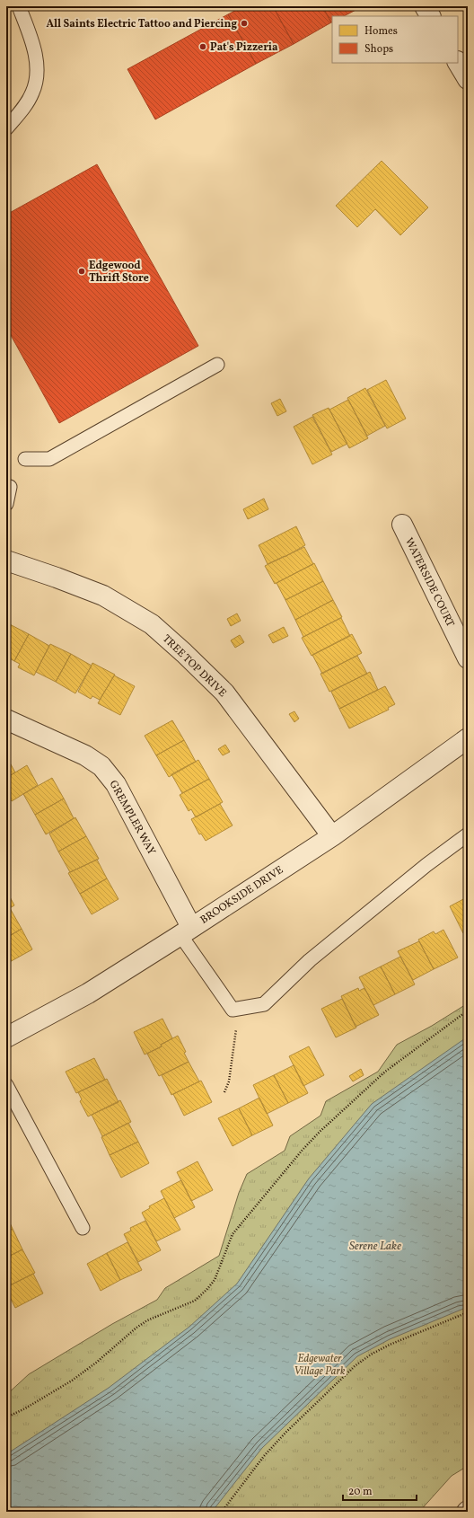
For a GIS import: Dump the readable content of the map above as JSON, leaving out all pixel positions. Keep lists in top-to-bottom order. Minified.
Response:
{"streets":{"street":["WATERSIDE COURT","TREE TOP DRIVE","GREMPLER WAY","BROOKSIDE DRIVE"]},"crossings":[["TREE TOP DRIVE","BROOKSIDE DRIVE"],["GREMPLER WAY","BROOKSIDE DRIVE"]],"water":["Serene Lake"],"parks":["Edgewater Village Park"],"places":["All Saints Electric Tattoo and Piercing","Pat's Pizzeria","Edgewood Thrift Store"],"legend":["Homes","Shops"],"scale_bar":"20 m"}
